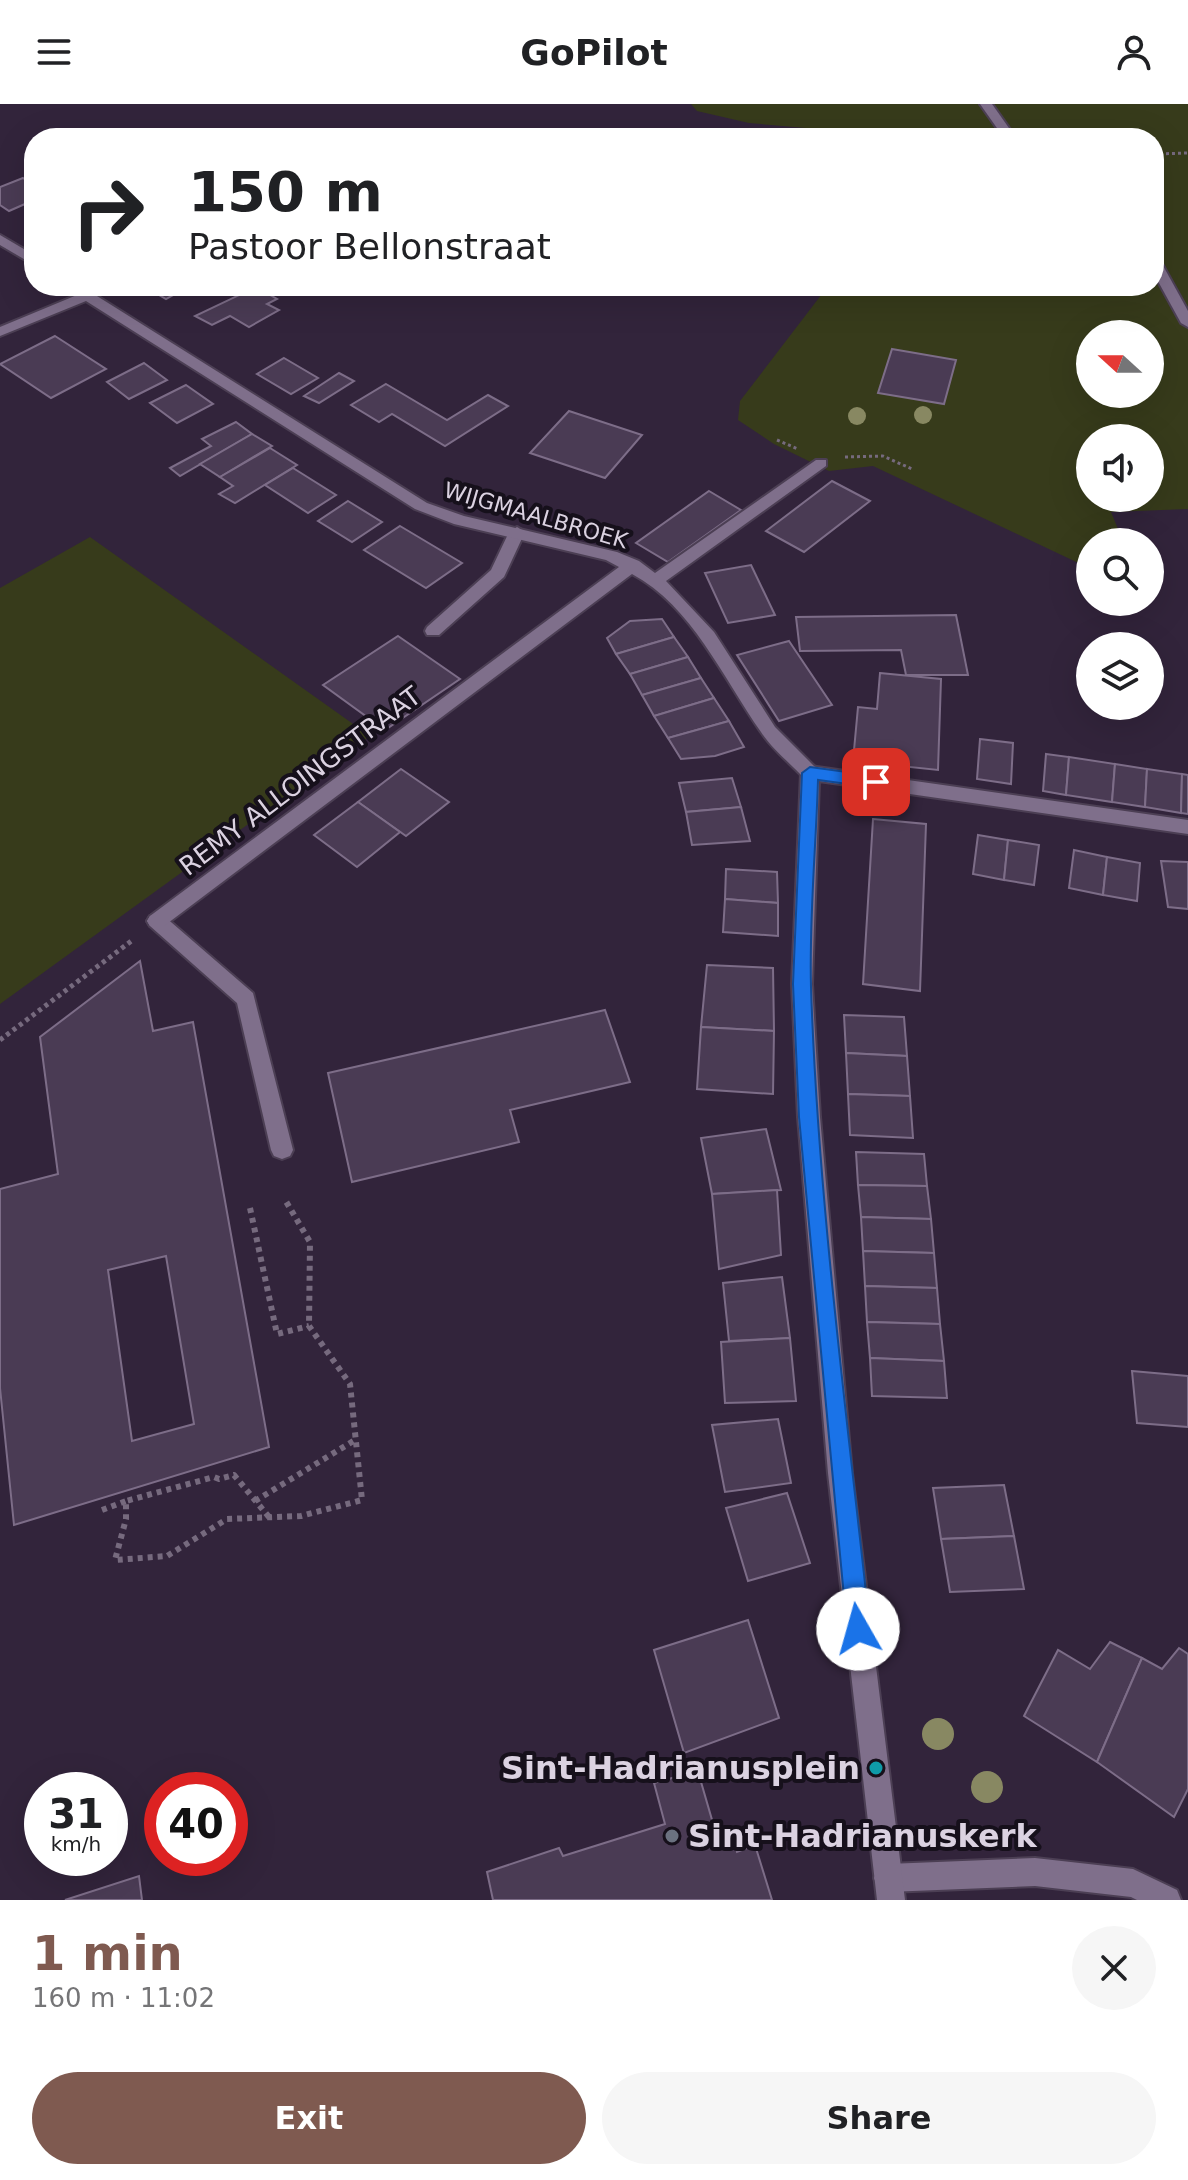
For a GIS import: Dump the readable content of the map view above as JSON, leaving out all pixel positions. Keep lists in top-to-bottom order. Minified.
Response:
{"streets":{"street":["WIJGMAALBROEK","REMY ALLOINGSTRAAT"]},"crossings":[["WIJGMAALBROEK","REMY ALLOINGSTRAAT"]],"places":["Sint-Hadrianusplein","Sint-Hadrianuskerk"],"north":"left","page":{"header":"GoPilot","turn":["150 m","Pastoor Bellonstraat"],"speed":"31 km/h","limit":"40","heading":["1 min","160 m · 11:02"],"buttons":["Exit","Share"]}}
